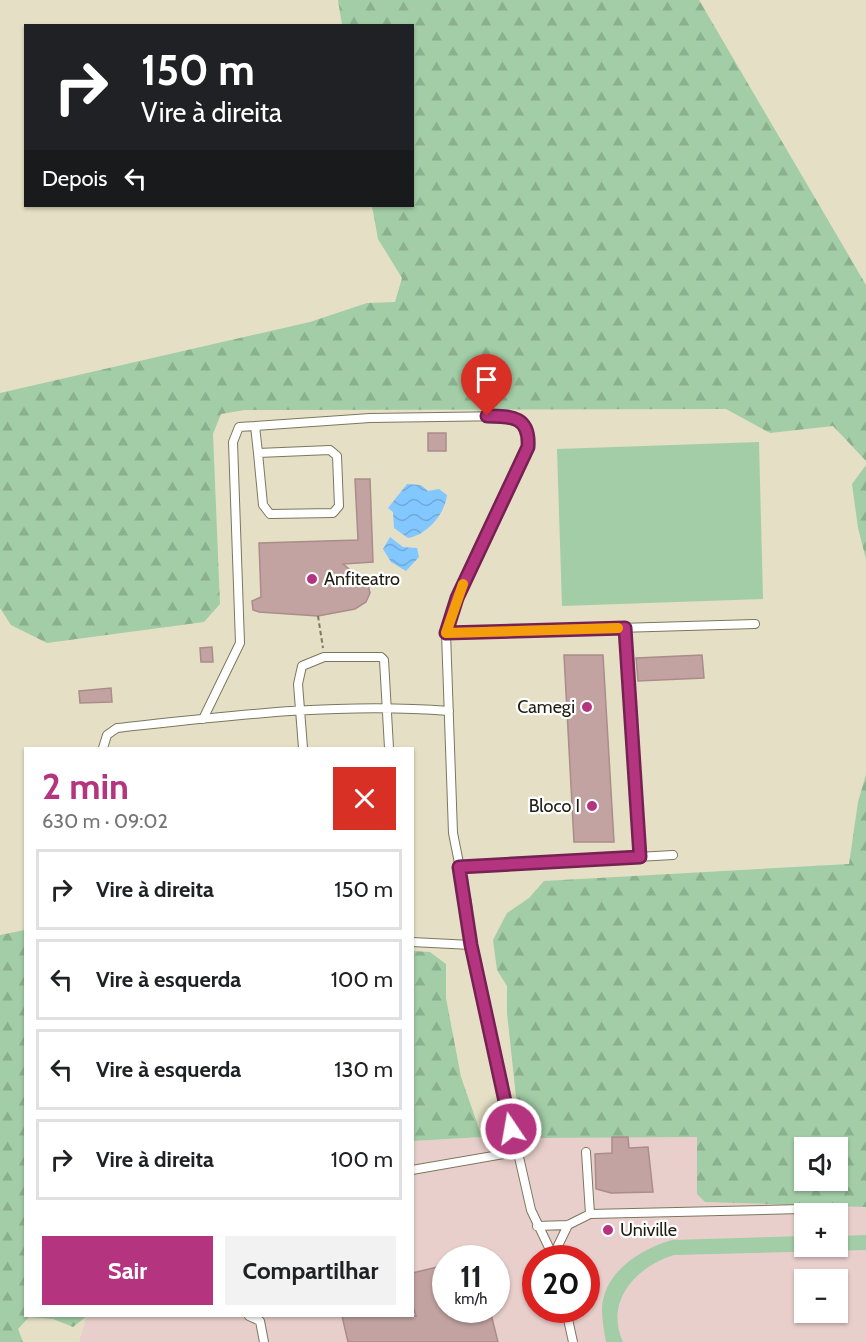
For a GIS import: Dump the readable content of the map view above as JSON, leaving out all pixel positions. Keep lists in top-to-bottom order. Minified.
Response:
{"places":["Anfiteatro","Camegi","Bloco I","Univille"],"page":{"turn":["150 m","Vire à direita"],"then":"Depois","heading":["2 min","630 m · 09:02"],"list":[{"name":"Vire à direita","value":"150 m"},{"name":"Vire à esquerda","value":"100 m"},{"name":"Vire à esquerda","value":"130 m"},{"name":"Vire à direita","value":"100 m"}],"map_buttons":["+","−"],"buttons":["Sair","Compartilhar"],"speed":"11 km/h","limit":"20"}}
